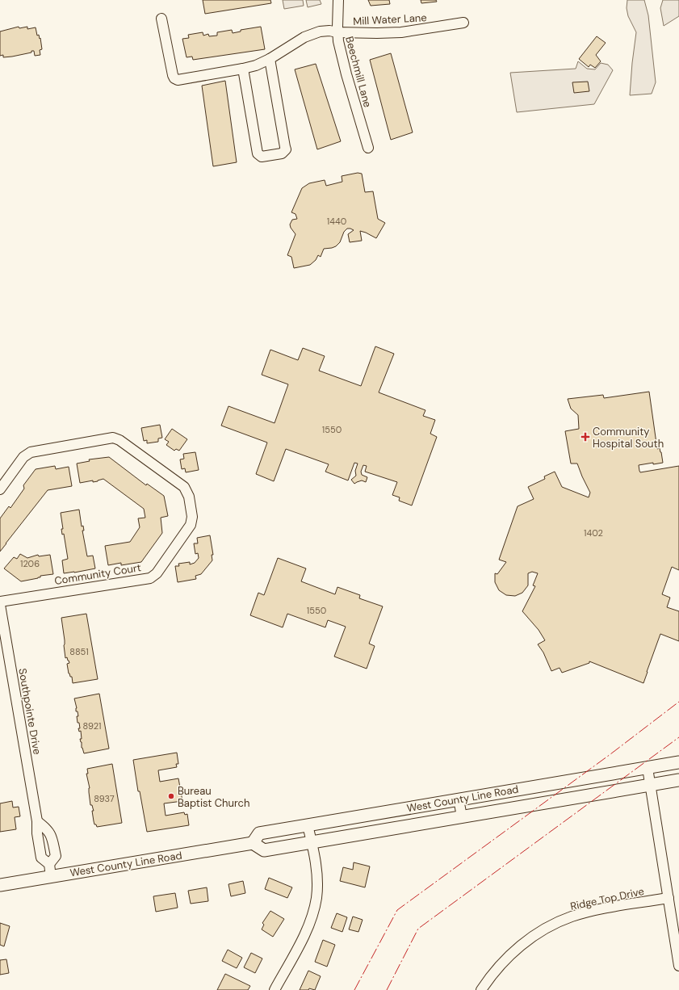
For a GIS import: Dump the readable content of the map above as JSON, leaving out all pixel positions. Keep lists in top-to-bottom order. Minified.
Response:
{"streets":{"main road":["West County Line Road"],"street":["Mill Water Lane","Beechmill Lane","Community Court","Southpointe Drive","Ridge Top Drive"]},"crossings":[["Mill Water Lane","Beechmill Lane"],["Southpointe Drive","West County Line Road"]],"places":{"health":["Community Hospital South"],"other":["Bureau Baptist Church"]},"house_numbers":["1440","1550","1402","1206","1550","8851","8921","8937"]}
